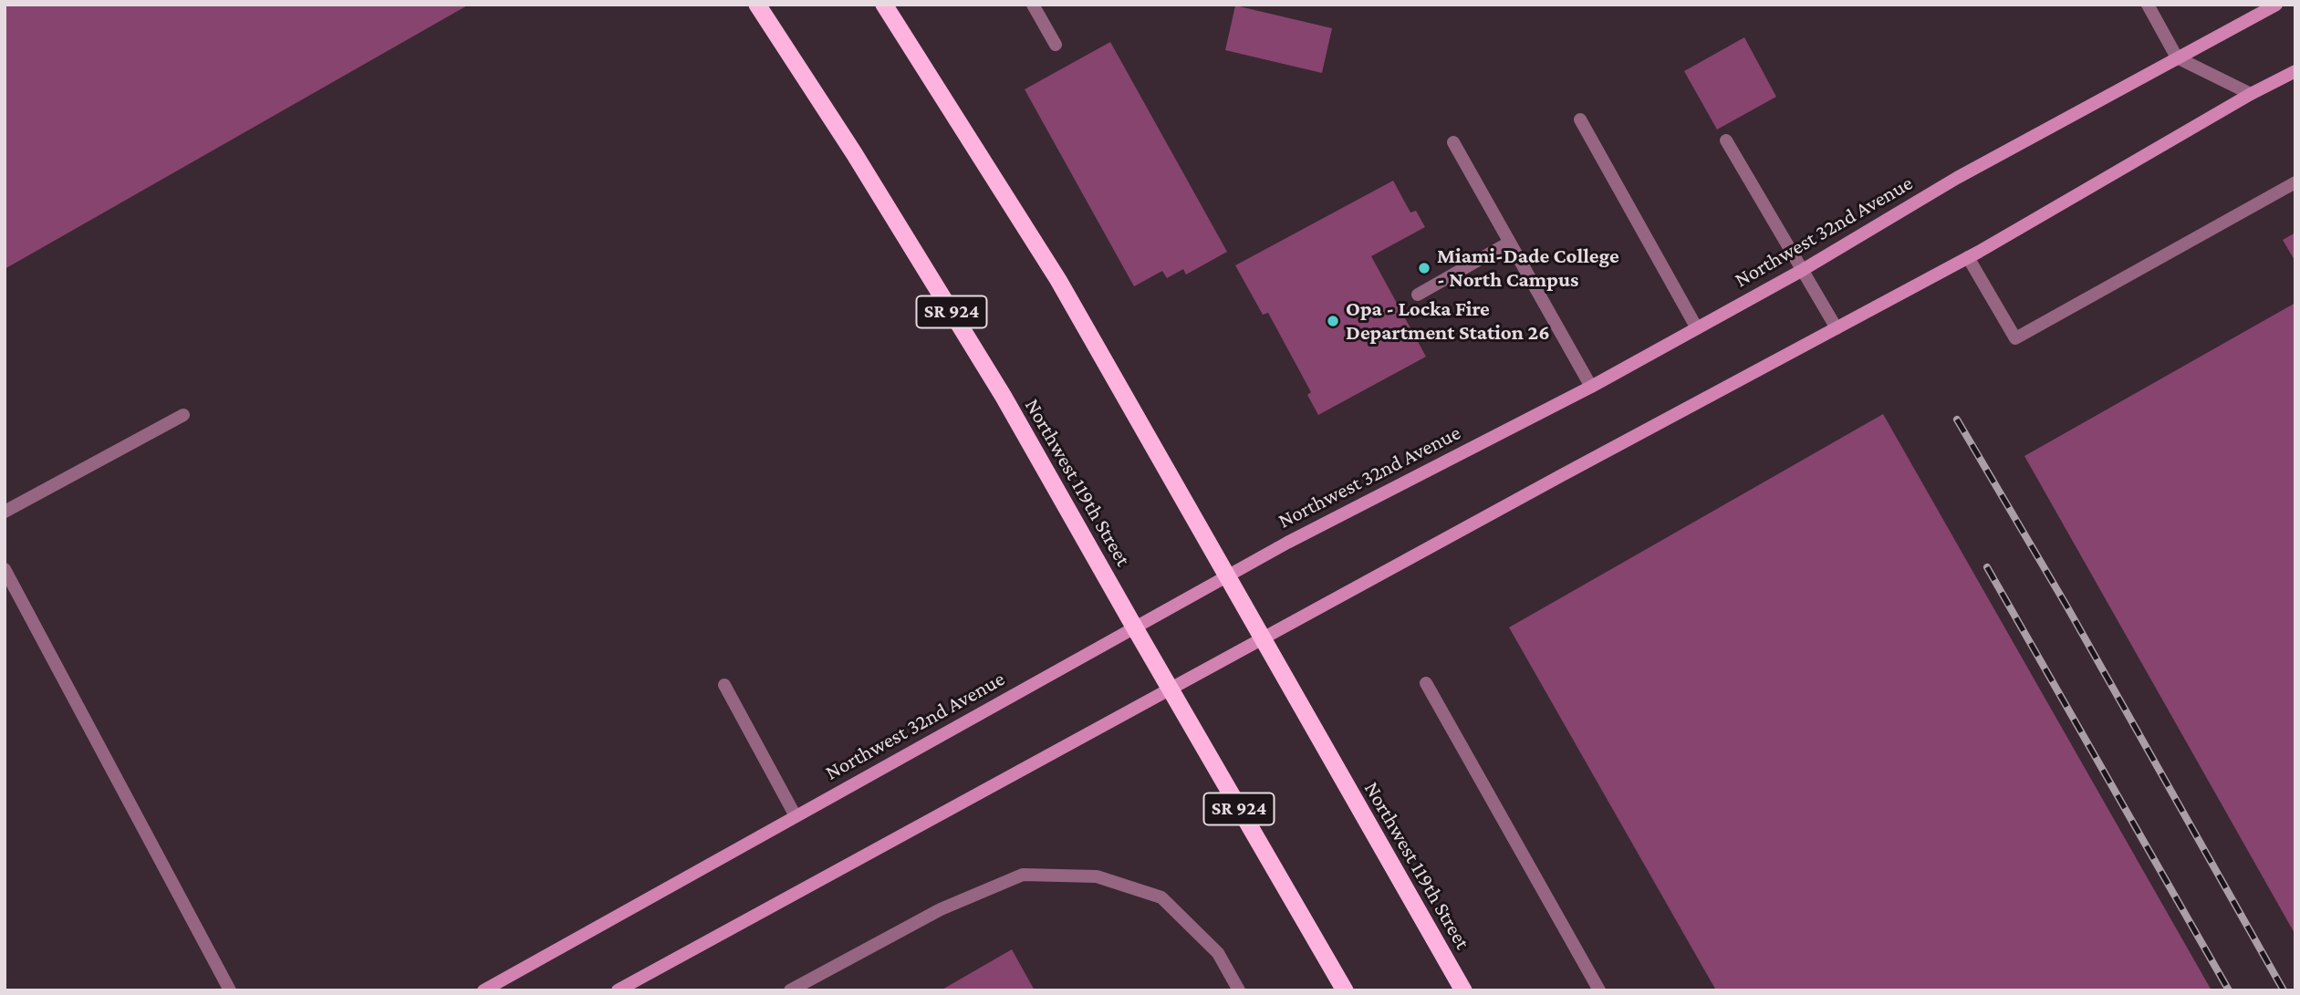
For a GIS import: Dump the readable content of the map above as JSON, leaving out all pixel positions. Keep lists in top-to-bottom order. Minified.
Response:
{"streets":{"highway":["SR 924","Northwest 119th Street"],"main road":["Northwest 32nd Avenue"]},"crossings":[["Northwest 32nd Avenue","Northwest 119th Street"]],"places":["Miami-Dade College - North Campus","Opa - Locka Fire Department Station 26"]}
